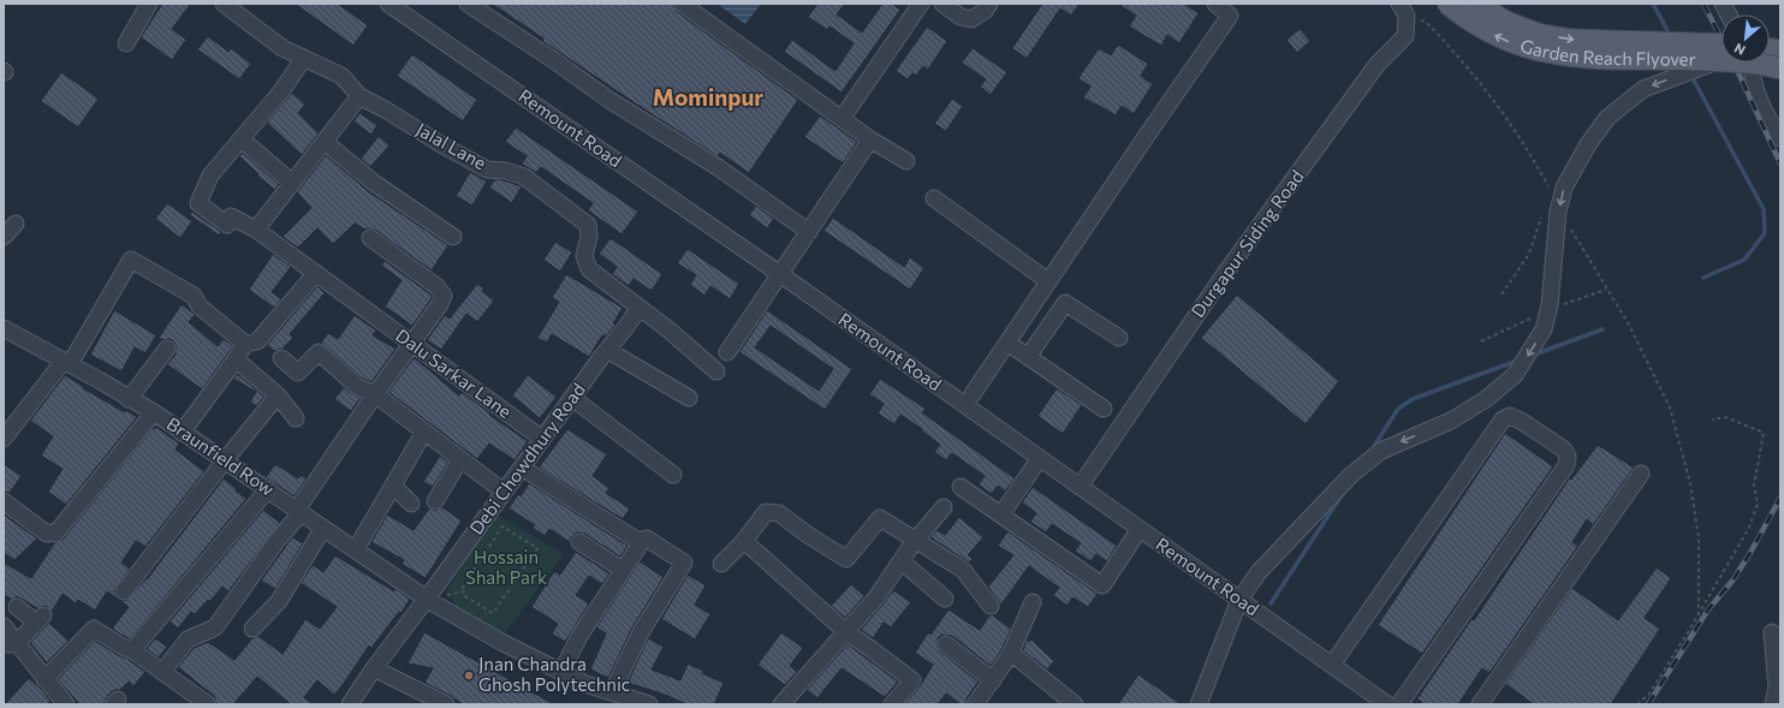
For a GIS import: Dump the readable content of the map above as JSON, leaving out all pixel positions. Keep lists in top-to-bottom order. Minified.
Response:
{"streets":{"main road":["Garden Reach Flyover"],"street":["Remount Road","Jalal Lane","Durgapur Siding Road","Dalu Sarkar Lane","Braunfield Row","Debi Chowdhury Road"]},"crossings":[["Remount Road","Durgapur Siding Road"],["Jalal Lane","Debi Chowdhury Road"],["Dalu Sarkar Lane","Debi Chowdhury Road"],["Braunfield Row","Debi Chowdhury Road"]],"districts":["Mominpur"],"parks":["Hossain Shah Park"],"places":["Jnan Chandra Ghosh Polytechnic"],"north":"bottom left"}
